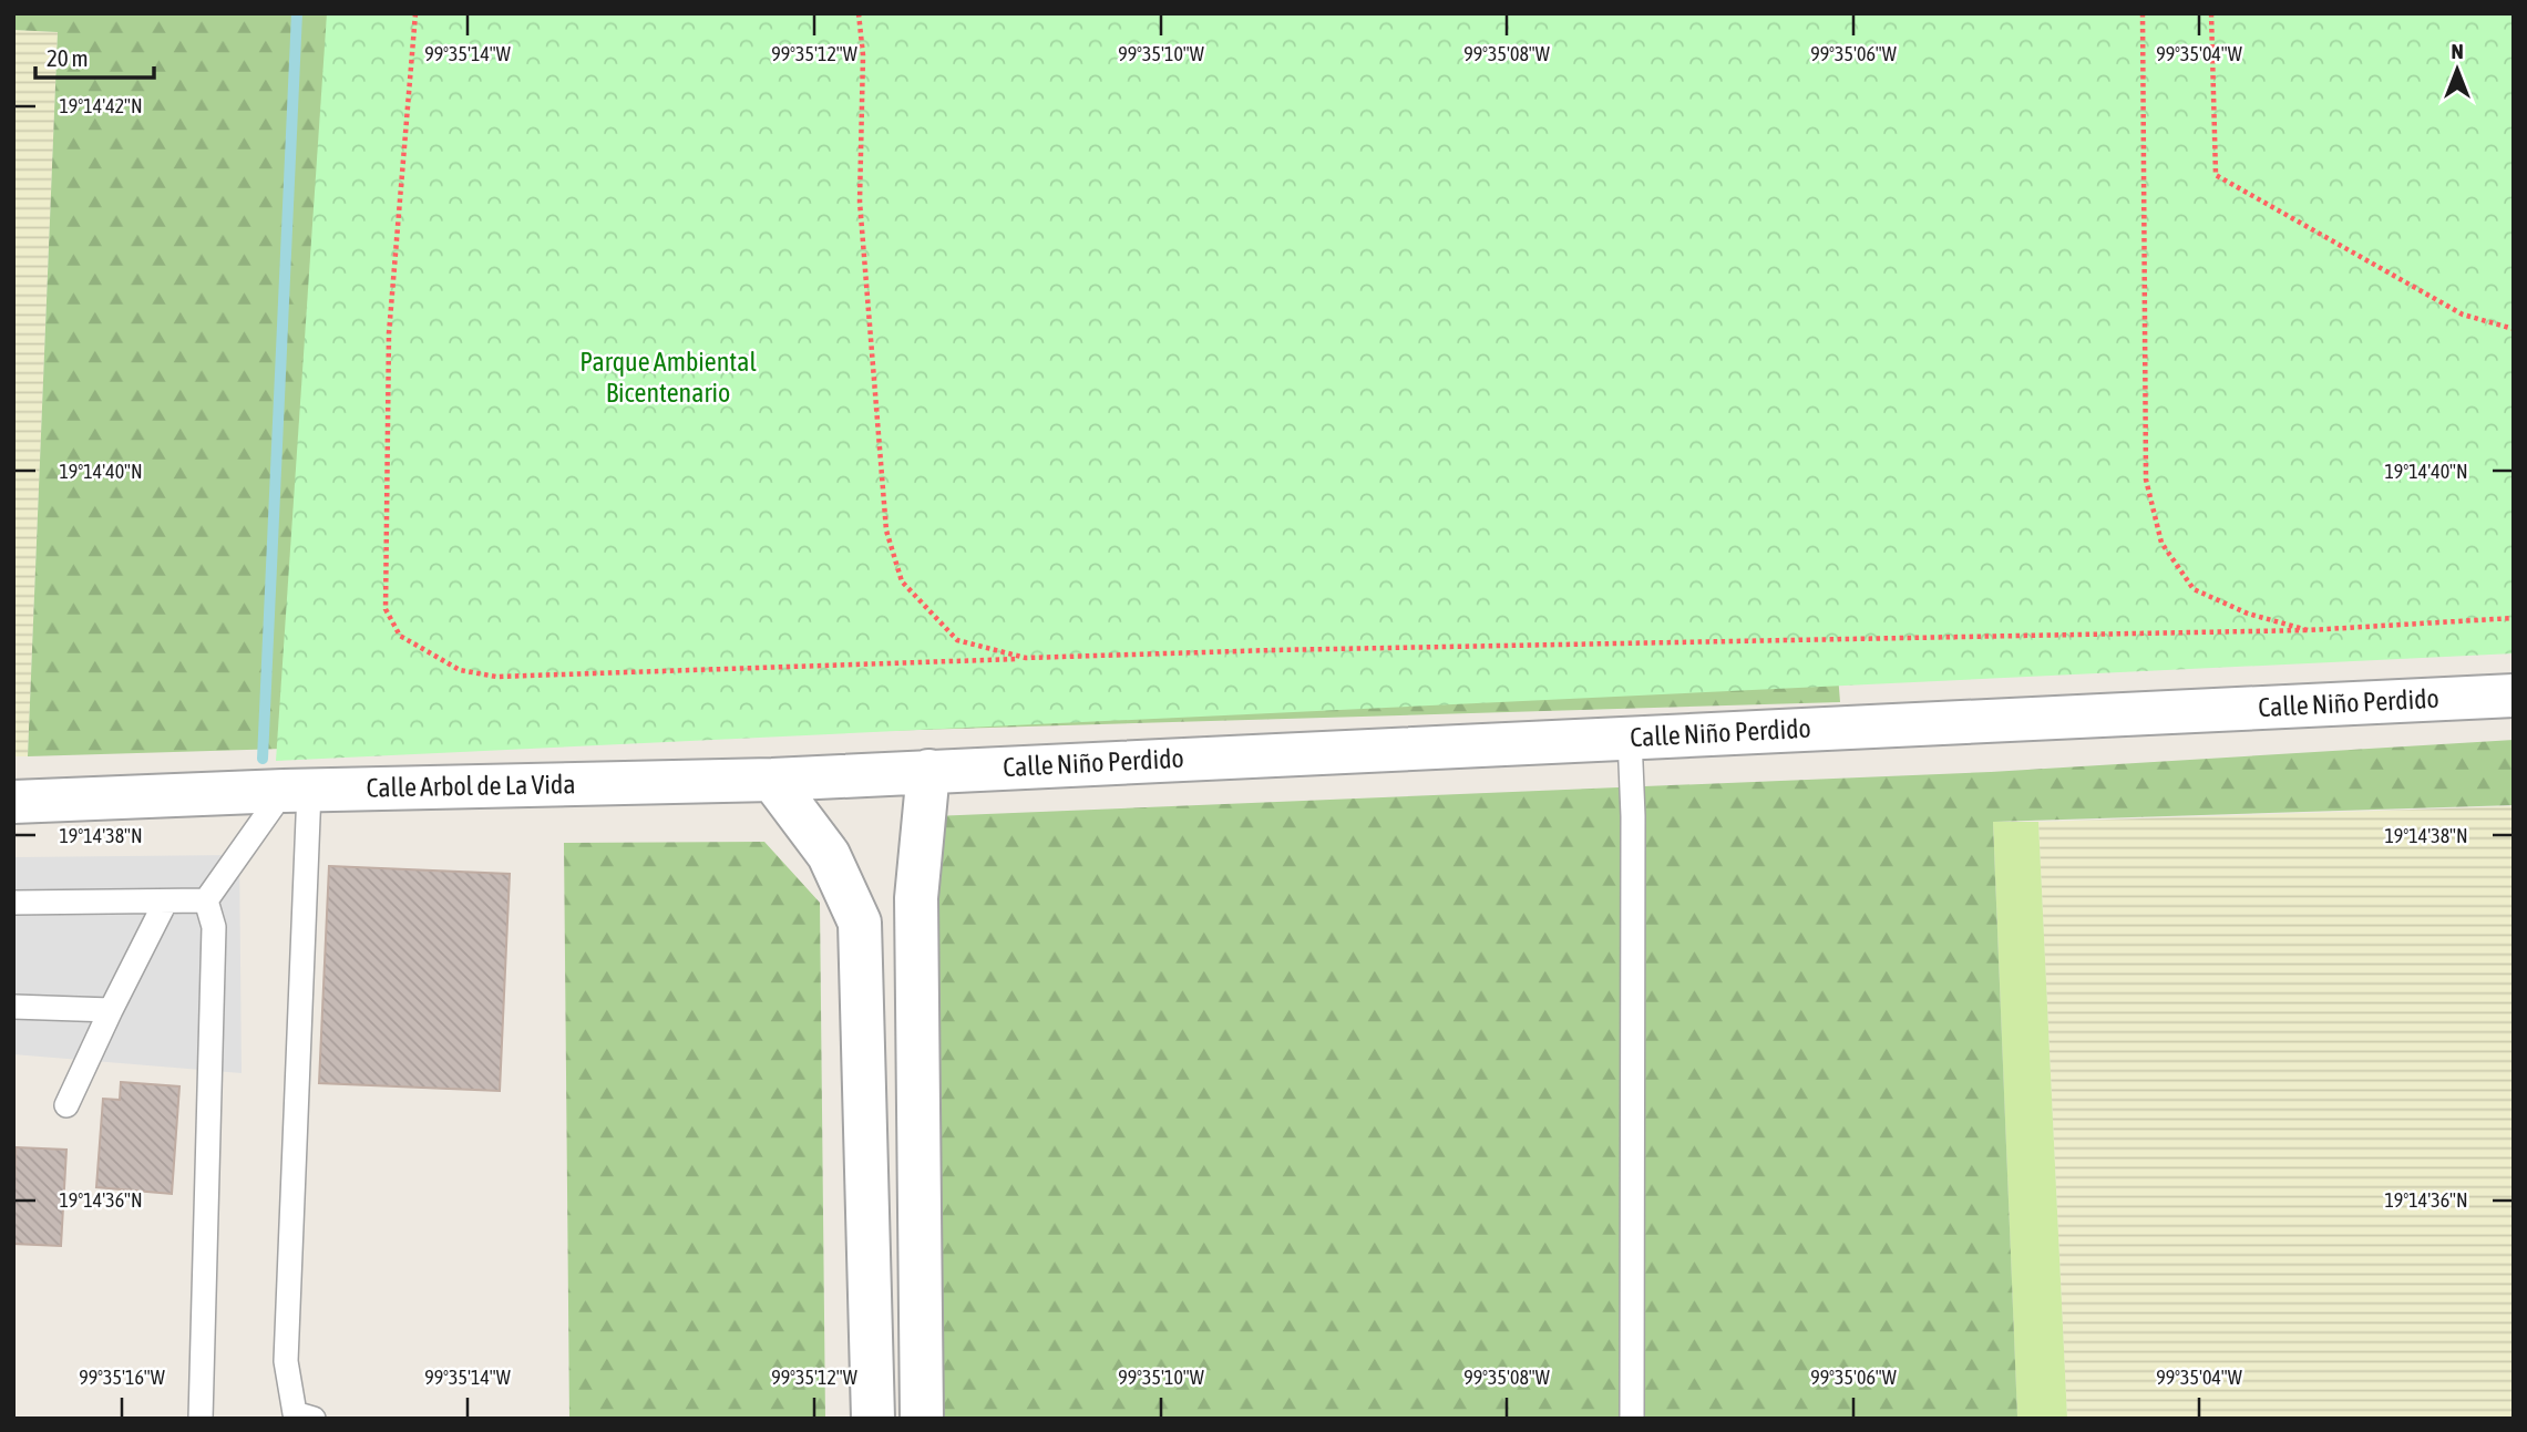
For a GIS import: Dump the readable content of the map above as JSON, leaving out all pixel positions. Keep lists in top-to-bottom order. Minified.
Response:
{"streets":{"street":["Calle Niño Perdido","Calle Arbol de La Vida"]},"crossings":[["Calle Niño Perdido","Calle Arbol de La Vida"]],"parks":["Parque Ambiental Bicentenario"],"scale_bar":"20 m","north":"top","coordinates":["99°35'14\"W","99°35'12\"W","99°35'10\"W","99°35'08\"W","99°35'06\"W","99°35'04\"W","19°14'42\"N","19°14'40\"N","19°14'38\"N","19°14'36\"N","99°35'16\"W"]}
